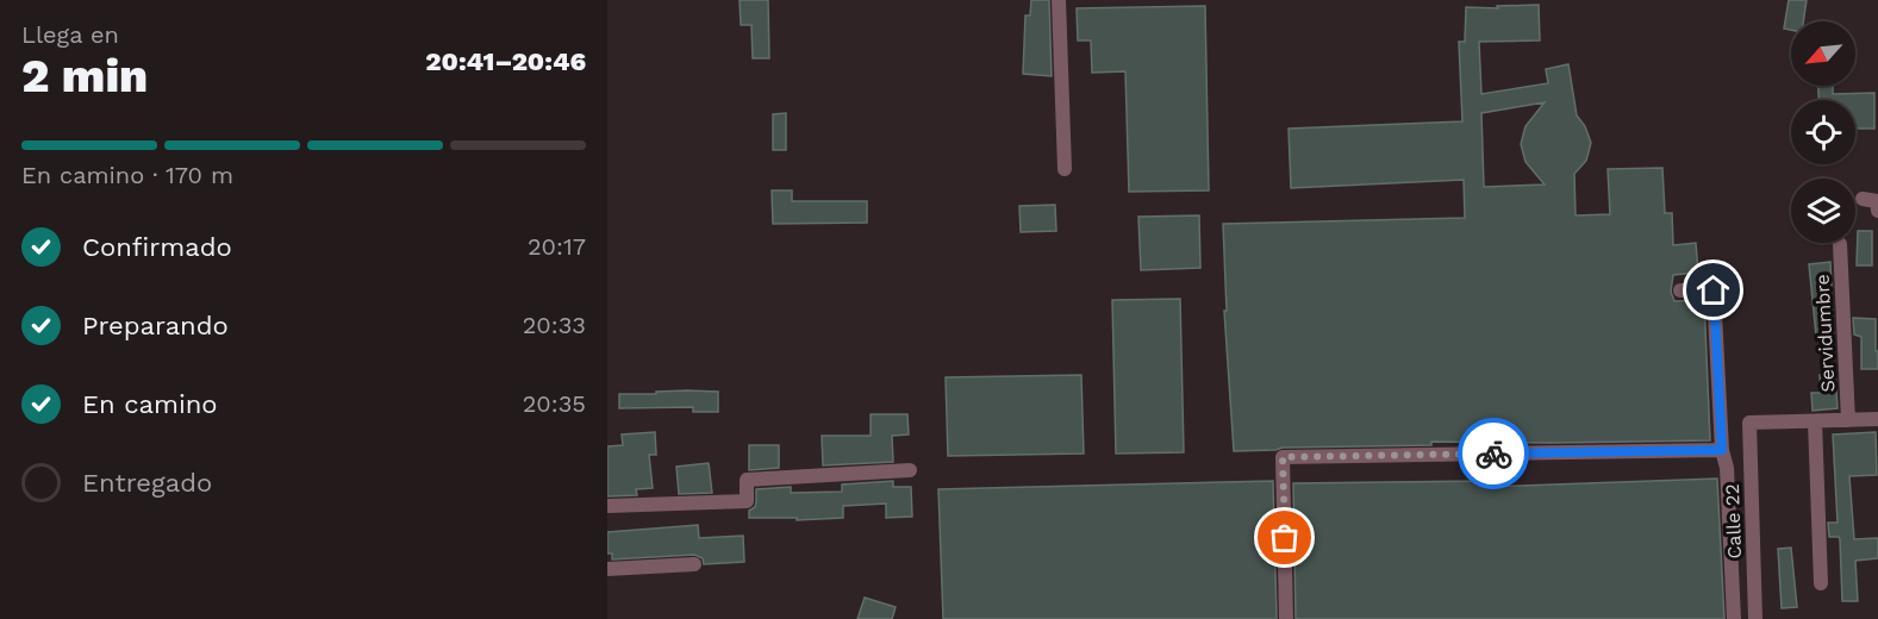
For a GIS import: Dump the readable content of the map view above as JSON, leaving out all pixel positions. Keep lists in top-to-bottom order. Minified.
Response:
{"streets":{"street":["Servidumbre","Calle 22"]},"north":"bottom left","page":{"heading":["2 min","Llega en","20:41–20:46"],"bar":"En camino · 170 m","list":[["Confirmado","20:17"],["Preparando","20:33"],["En camino","20:35"],"Entregado"]}}
